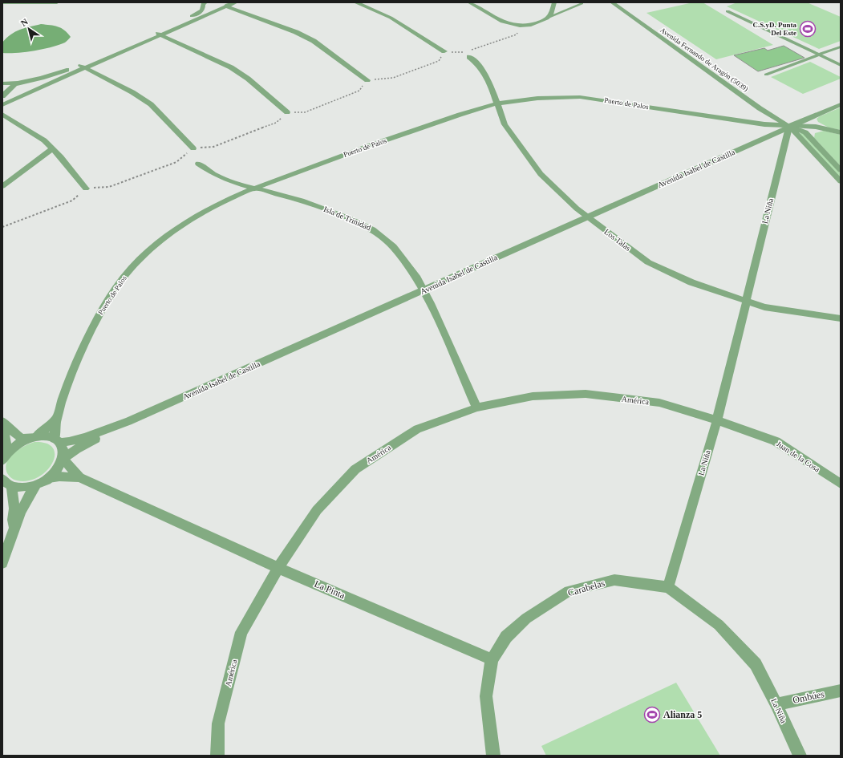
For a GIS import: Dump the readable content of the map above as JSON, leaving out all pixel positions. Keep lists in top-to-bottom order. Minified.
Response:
{"streets":{"street":["Avenida Fernando de Aragón (5039)","Puerto de Palos","Avenida Isabel de Castilla","La Niña","Isla de Trinidad","Los Talas","América","Juan de la Cosa","Carabelas","La Pinta","Ombúes"]},"crossings":[["Avenida Fernando de Aragón (5039)","Puerto de Palos"],["Avenida Fernando de Aragón (5039)","Avenida Isabel de Castilla"],["Avenida Fernando de Aragón (5039)","La Niña"],["Puerto de Palos","Avenida Isabel de Castilla"],["Puerto de Palos","La Niña"],["Puerto de Palos","Isla de Trinidad"],["Puerto de Palos","Los Talas"],["Puerto de Palos","La Pinta"],["Avenida Isabel de Castilla","La Niña"],["Avenida Isabel de Castilla","Isla de Trinidad"],["Avenida Isabel de Castilla","Los Talas"],["La Niña","Los Talas"],["La Niña","América"],["La Niña","Juan de la Cosa"],["La Niña","Carabelas"],["La Niña","Ombúes"],["Isla de Trinidad","América"],["América","Juan de la Cosa"],["América","La Pinta"],["Carabelas","La Pinta"]],"places":{"sports":["C.S.yD. Punta Del Este","Alianza 5"]},"north":"top left"}
